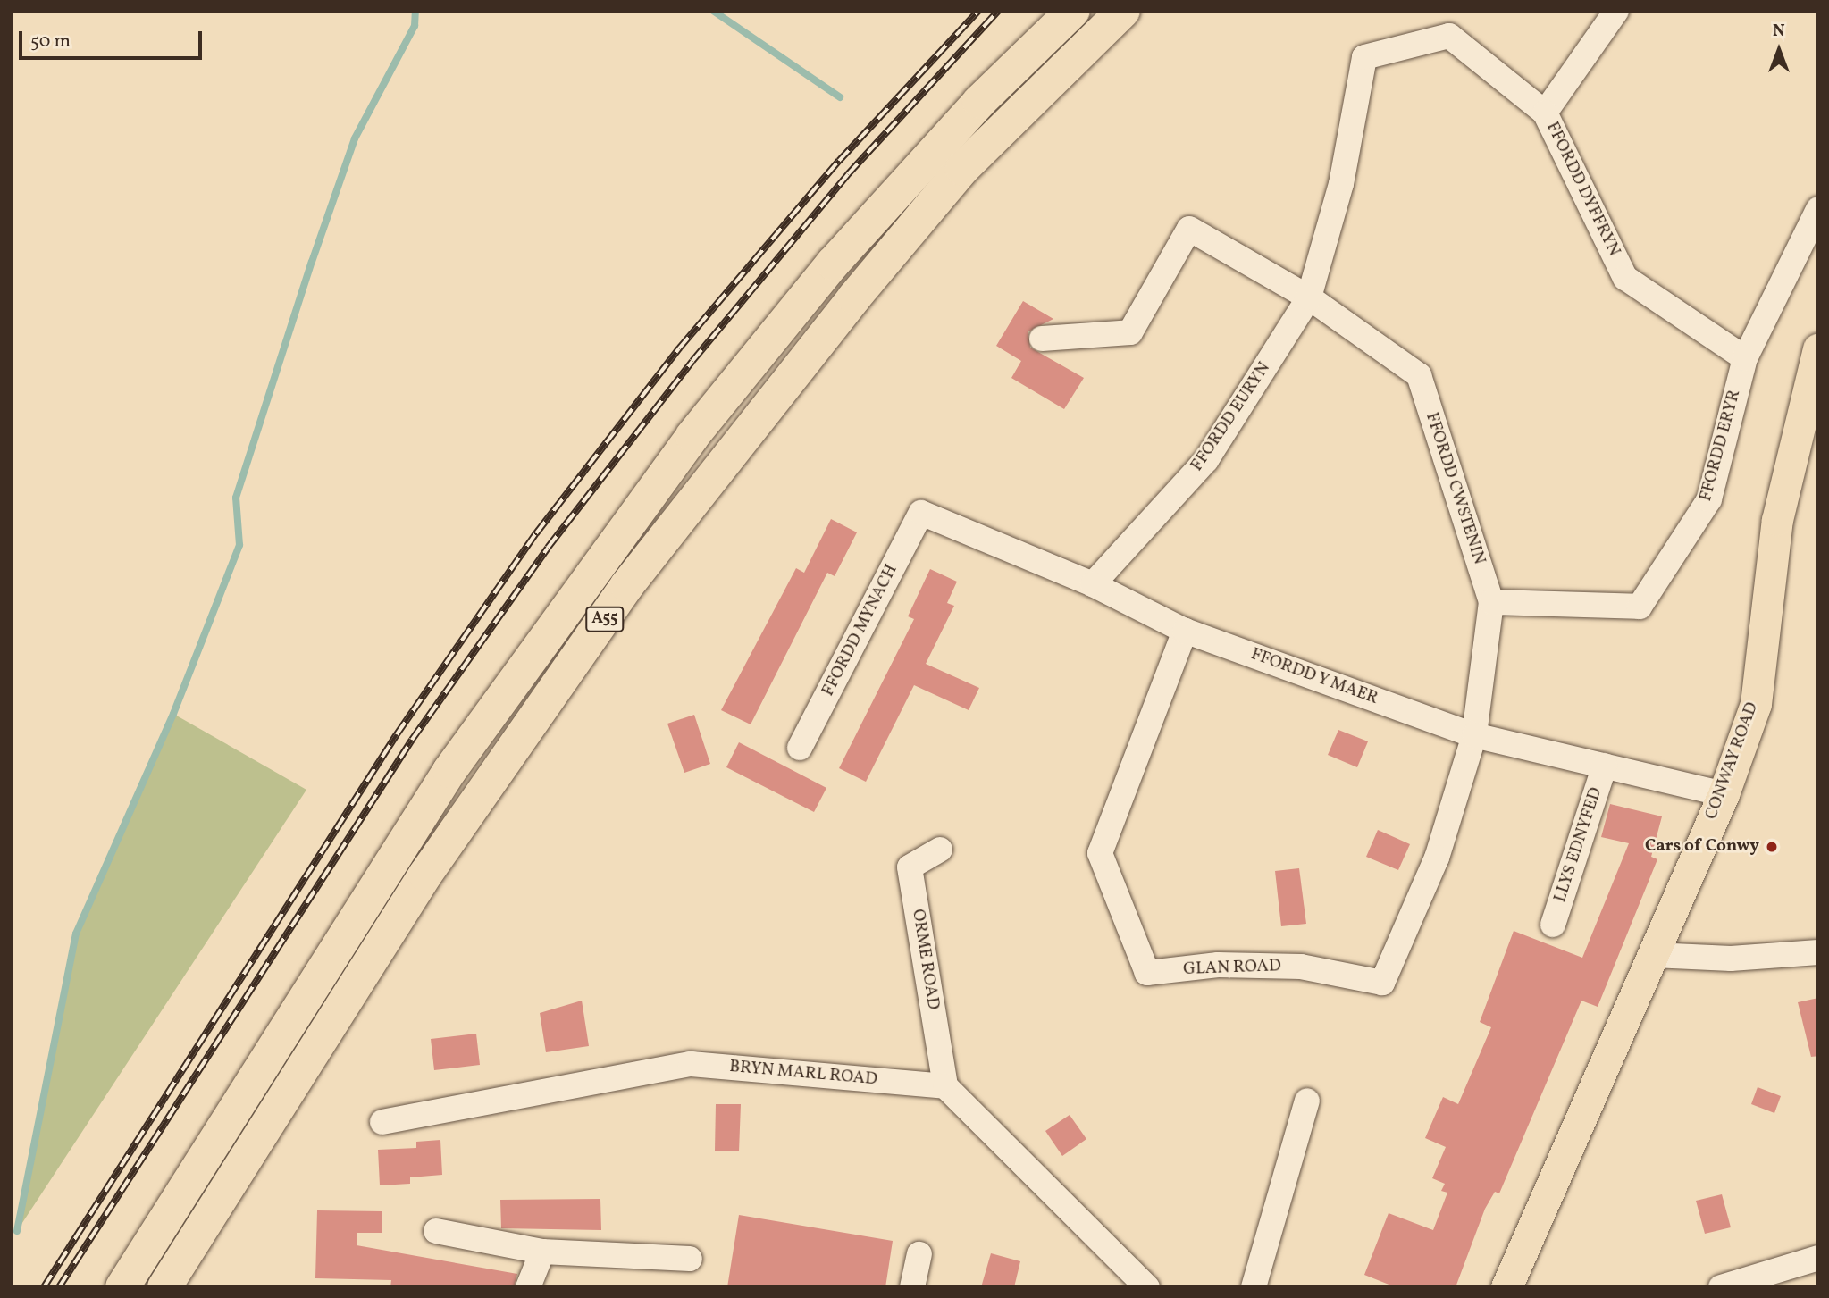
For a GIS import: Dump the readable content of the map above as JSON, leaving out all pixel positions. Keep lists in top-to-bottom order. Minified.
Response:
{"streets":{"highway":["A55"],"main road":["CONWAY ROAD"],"street":["FFORDD DYFFRYN","FFORDD EURYN","FFORDD ERYR","FFORDD CWSTENIN","FFORDD MYNACH","FFORDD Y MAER","LLYS EDNYFED","ORME ROAD","GLAN ROAD","BRYN MARL ROAD"]},"crossings":[["FFORDD DYFFRYN","FFORDD EURYN"],["FFORDD DYFFRYN","FFORDD ERYR"],["FFORDD DYFFRYN","FFORDD CWSTENIN"],["FFORDD EURYN","FFORDD CWSTENIN"],["FFORDD EURYN","FFORDD Y MAER"],["FFORDD ERYR","FFORDD CWSTENIN"],["FFORDD CWSTENIN","FFORDD Y MAER"],["FFORDD CWSTENIN","GLAN ROAD"],["FFORDD MYNACH","FFORDD Y MAER"],["FFORDD Y MAER","CONWAY ROAD"],["FFORDD Y MAER","LLYS EDNYFED"],["FFORDD Y MAER","GLAN ROAD"],["ORME ROAD","BRYN MARL ROAD"]],"places":["Cars of Conwy"],"scale_bar":"50 m","north":"top"}
